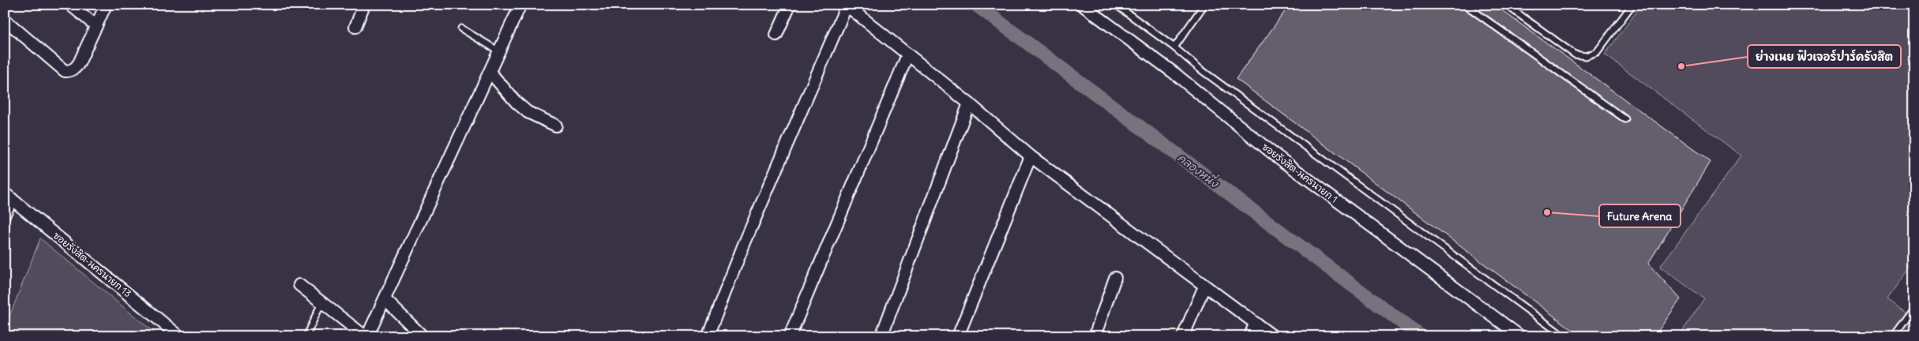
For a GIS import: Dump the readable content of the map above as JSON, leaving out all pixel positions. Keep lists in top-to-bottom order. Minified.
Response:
{"streets":{"street":["ซอยรังสิต-นครนายก 1","ซอยรังสิต-นครนายก 13"]},"water":["คลองหนึ่ง"],"places":["ย่างเนย ฟิวเจอร์ปาร์ครังสิต","Future Arena"]}
